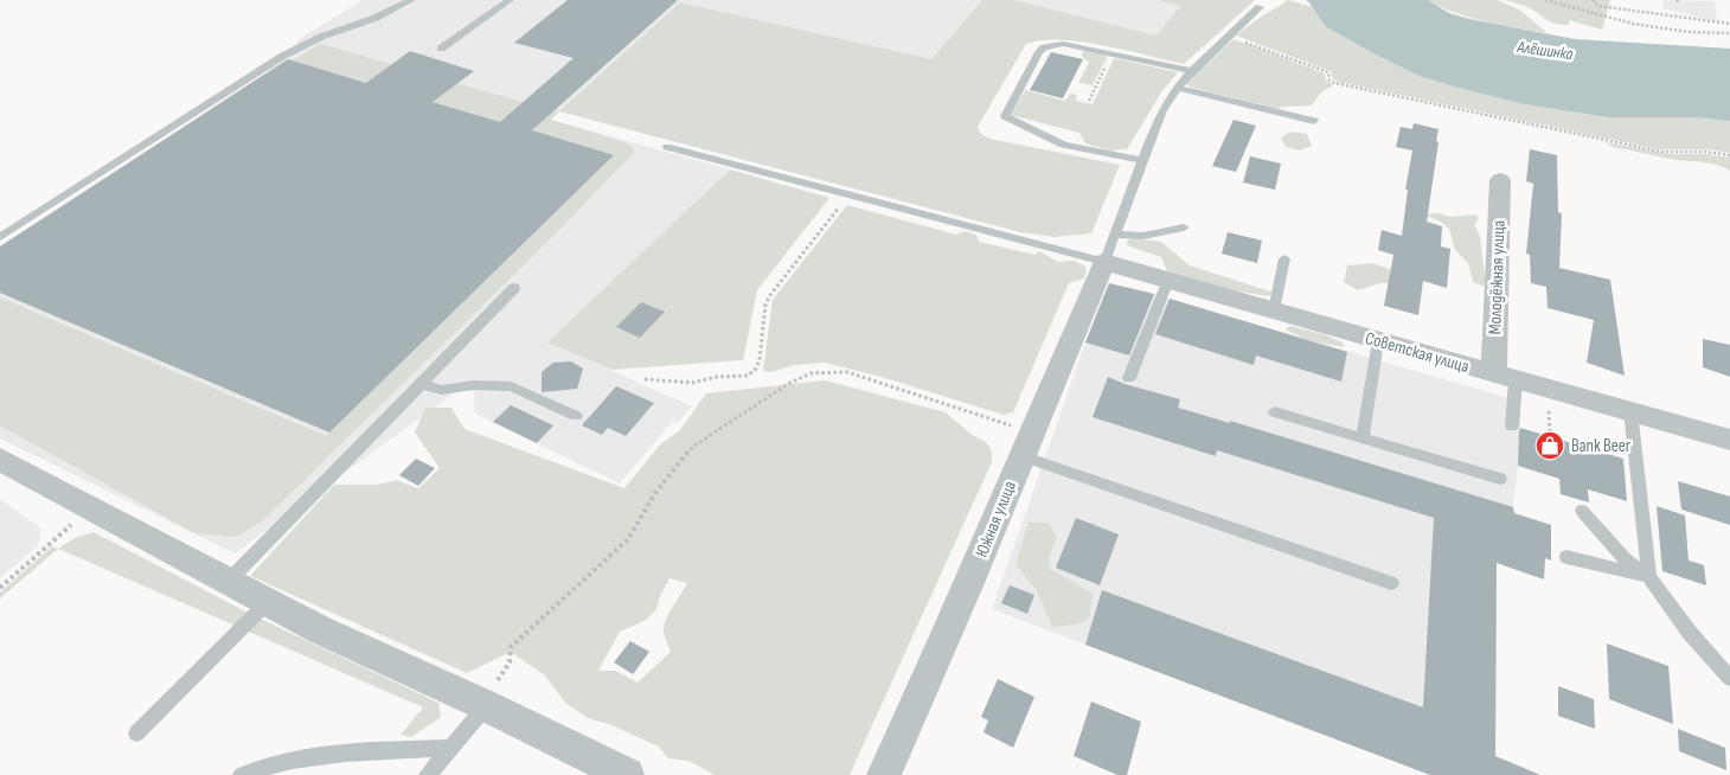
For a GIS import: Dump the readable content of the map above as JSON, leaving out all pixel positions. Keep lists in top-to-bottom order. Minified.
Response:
{"streets":{"street":["Молодёжная улица","Советская улица","Южная улица"]},"crossings":[["Молодёжная улица","Советская улица"],["Советская улица","Южная улица"]],"water":["Алёшинка"],"places":{"shop":["Bank Beer"]}}
